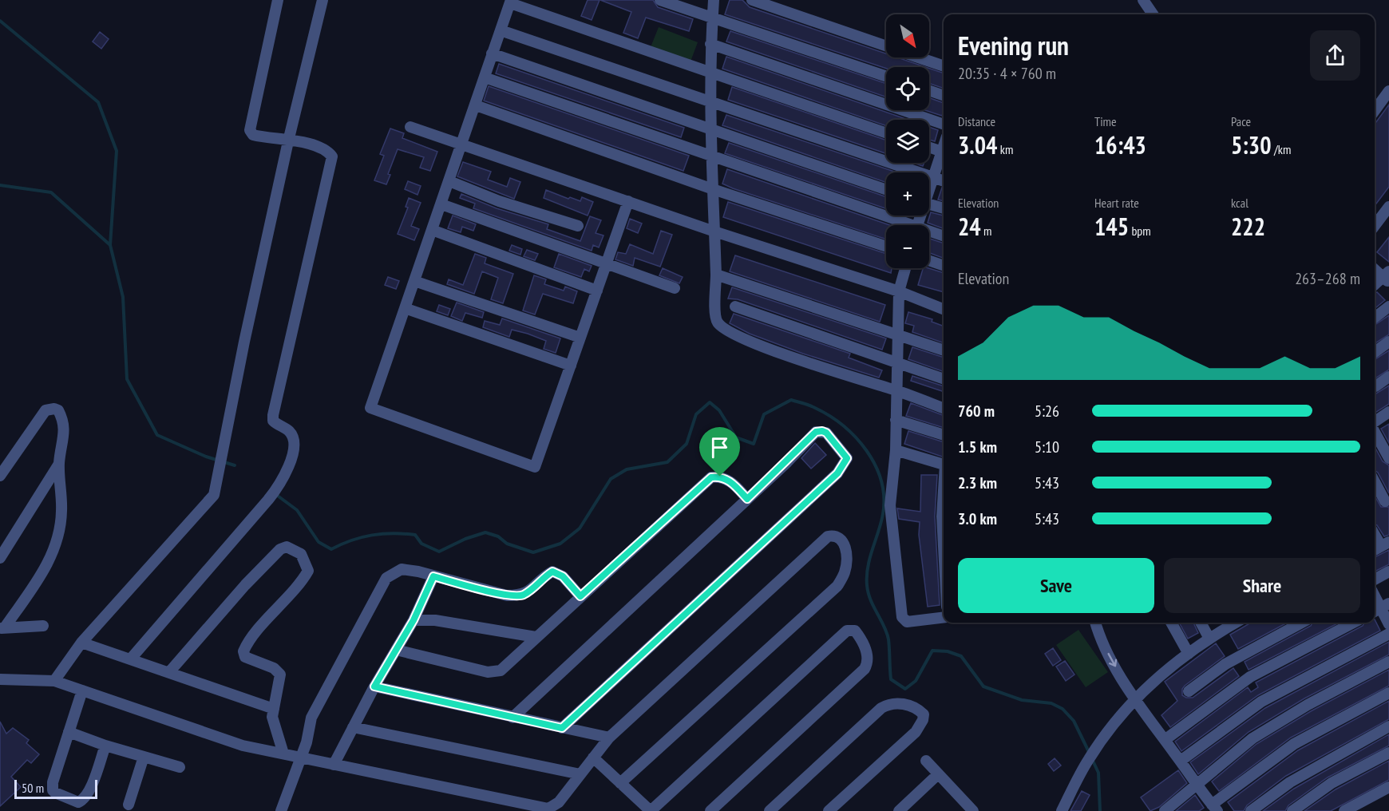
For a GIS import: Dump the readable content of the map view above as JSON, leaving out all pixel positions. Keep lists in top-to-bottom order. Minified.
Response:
{"scale_bar":"50 m","north":"bottom right","page":{"map_buttons":["+","−"],"heading":["Evening run","20:35 · 4 × 760 m"],"stats":[["Distance","3.04 km"],["Time","16:43"],["Pace","5:30 /km"],["Elevation","24 m"],["Heart rate","145 bpm"],["kcal","222"]],"chart":["Elevation","263–268 m"],"list":[{"name":"760 m","note":"5:26"},{"name":"1.5 km","note":"5:10"},{"name":"2.3 km","note":"5:43"},{"name":"3.0 km","note":"5:43"}],"buttons":["Save","Share"],"scale":"50 m"}}
